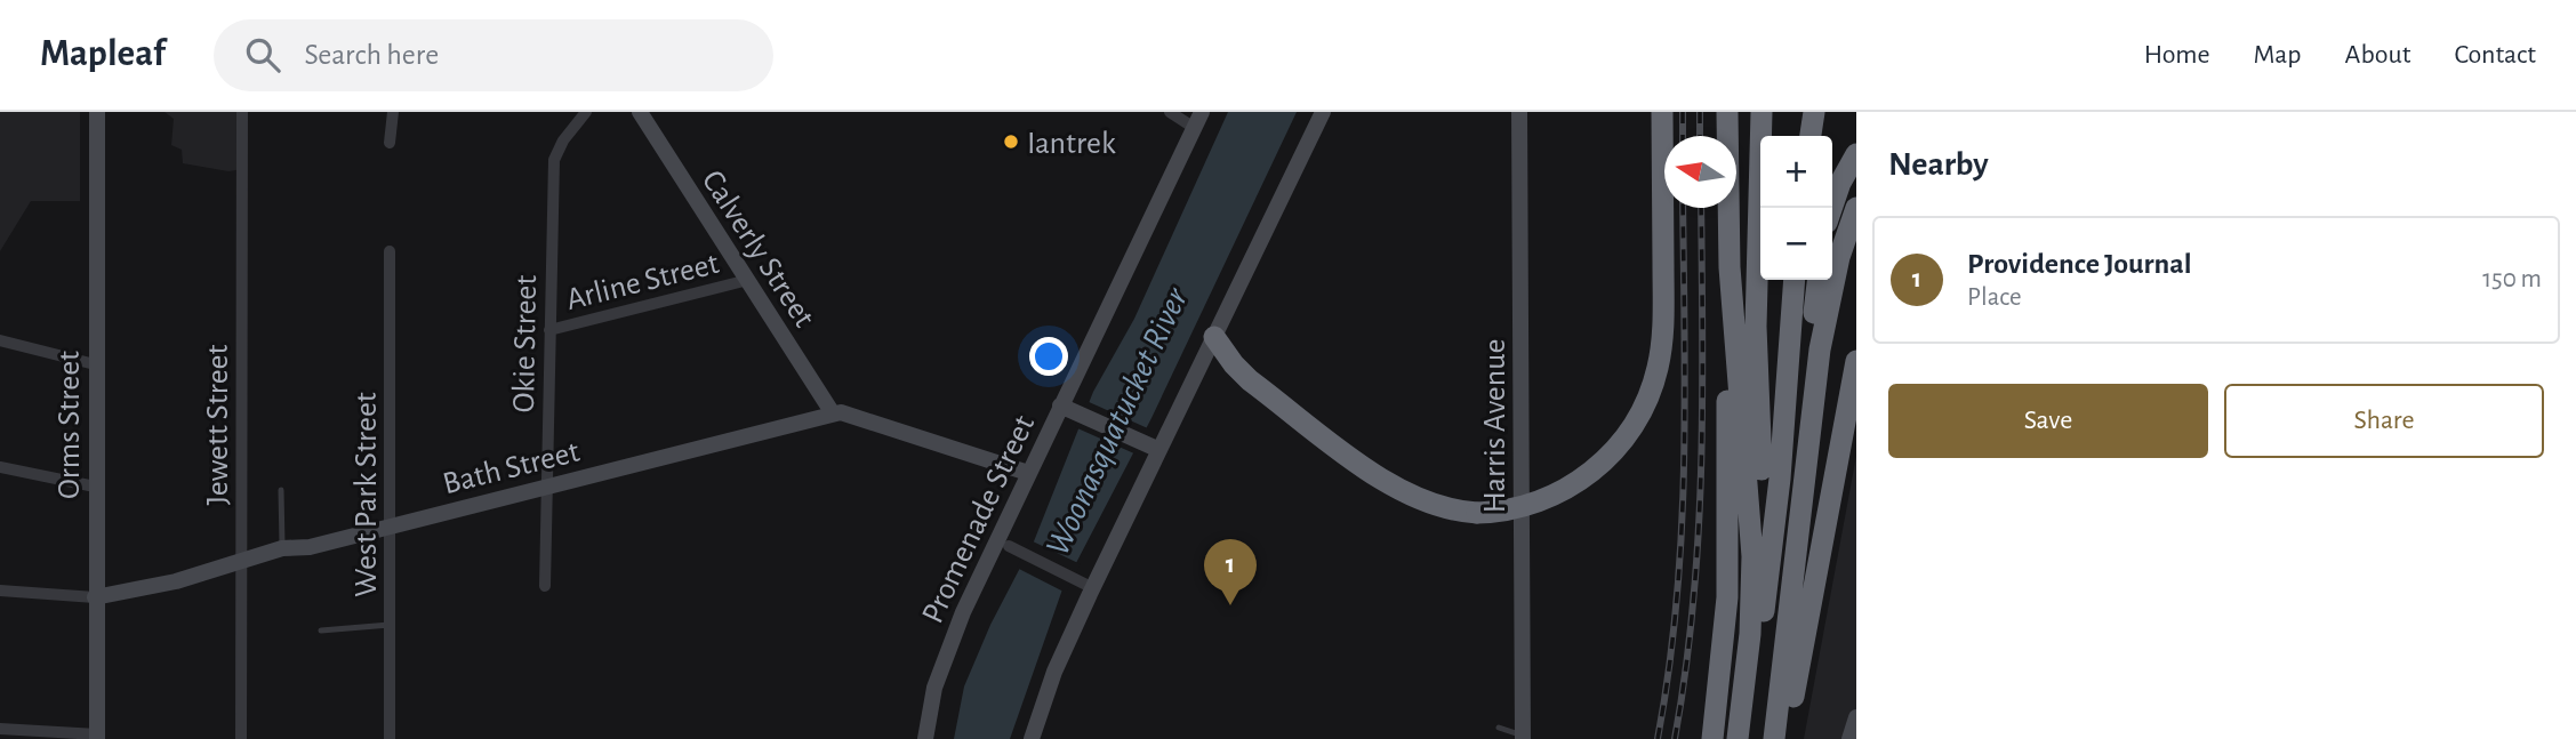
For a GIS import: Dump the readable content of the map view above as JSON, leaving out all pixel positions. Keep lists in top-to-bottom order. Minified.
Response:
{"streets":{"main road":["Calverly Street","Orms Street","Harris Avenue","Bath Street","Promenade Street"],"street":["Arline Street","Okie Street","Jewett Street","West Park Street"]},"crossings":[["Calverly Street","Arline Street"],["Calverly Street","Bath Street"],["Arline Street","Okie Street"],["Okie Street","Bath Street"],["Orms Street","Bath Street"],["Jewett Street","Bath Street"],["Bath Street","West Park Street"],["Bath Street","Promenade Street"]],"water":["Woonasquatucket River"],"places":["Iantrek"],"north":"left","page":{"header":"Mapleaf","search":"Search here","nav":["Home","Map","About","Contact"],"heading":"Nearby","map_buttons":["+","−"],"list":[{"mark":"1","name":"Providence Journal","note":"Place","value":"150 m"}],"buttons":["Save","Share"],"pins":"1"}}
